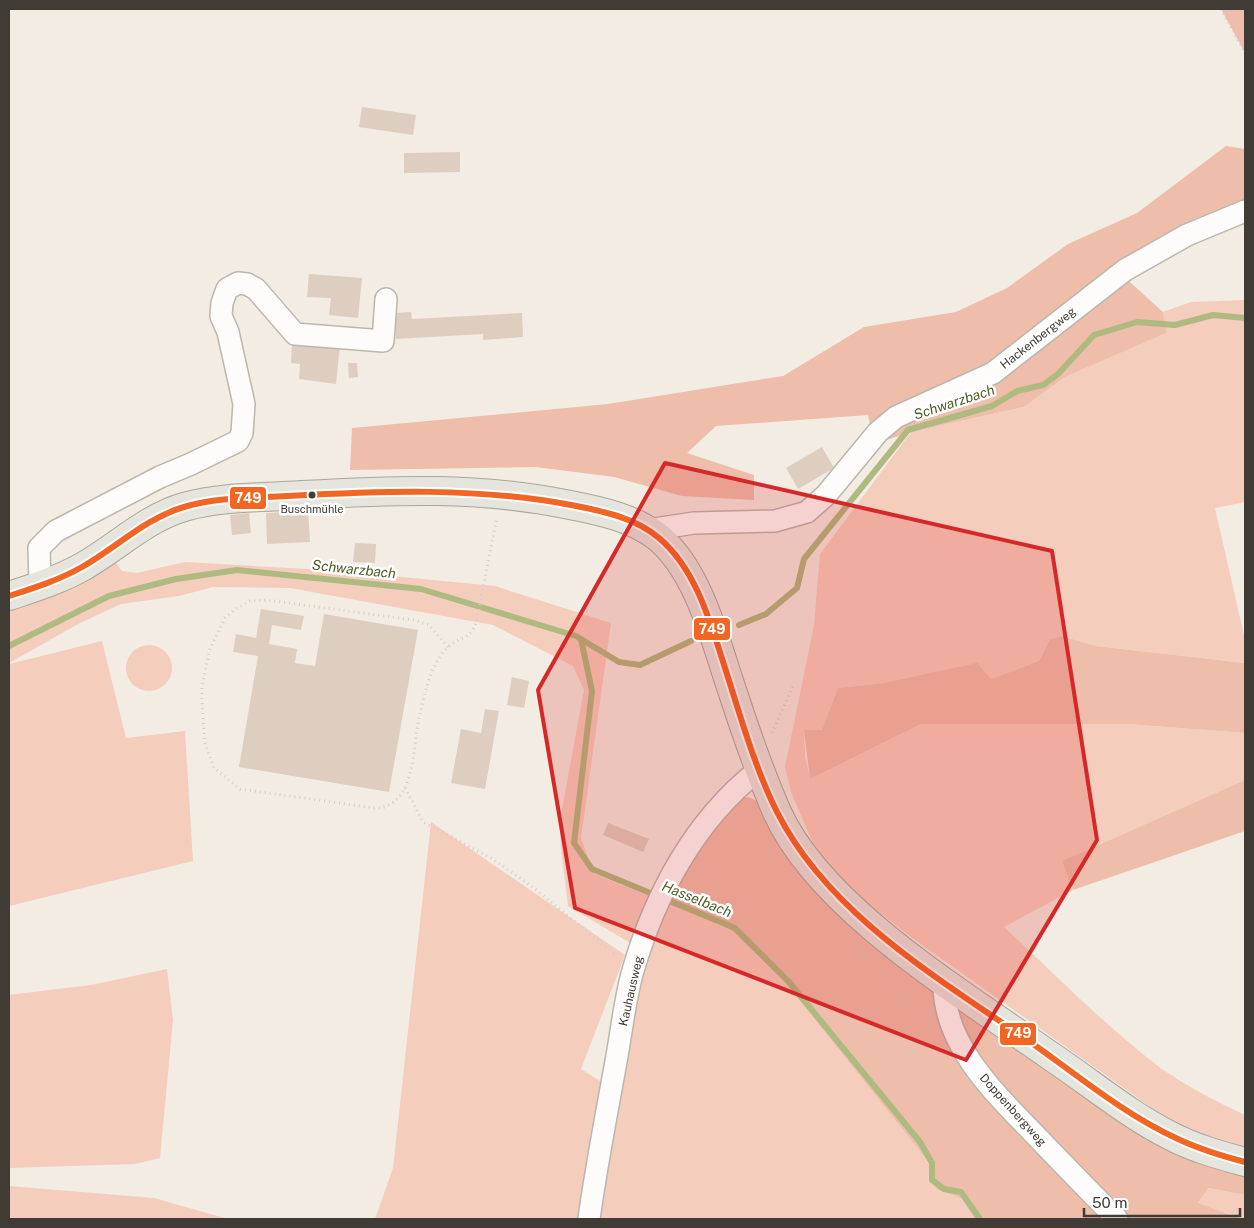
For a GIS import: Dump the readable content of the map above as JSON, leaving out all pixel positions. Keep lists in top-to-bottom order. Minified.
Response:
{"streets":{"street":["Hackenbergweg","Kauhausweg","Doppenbergweg"]},"water":["Schwarzbach","Hasselbach"],"places":["Buschmühle"],"lines":["transit line 749"],"scale_bar":"50 m"}
